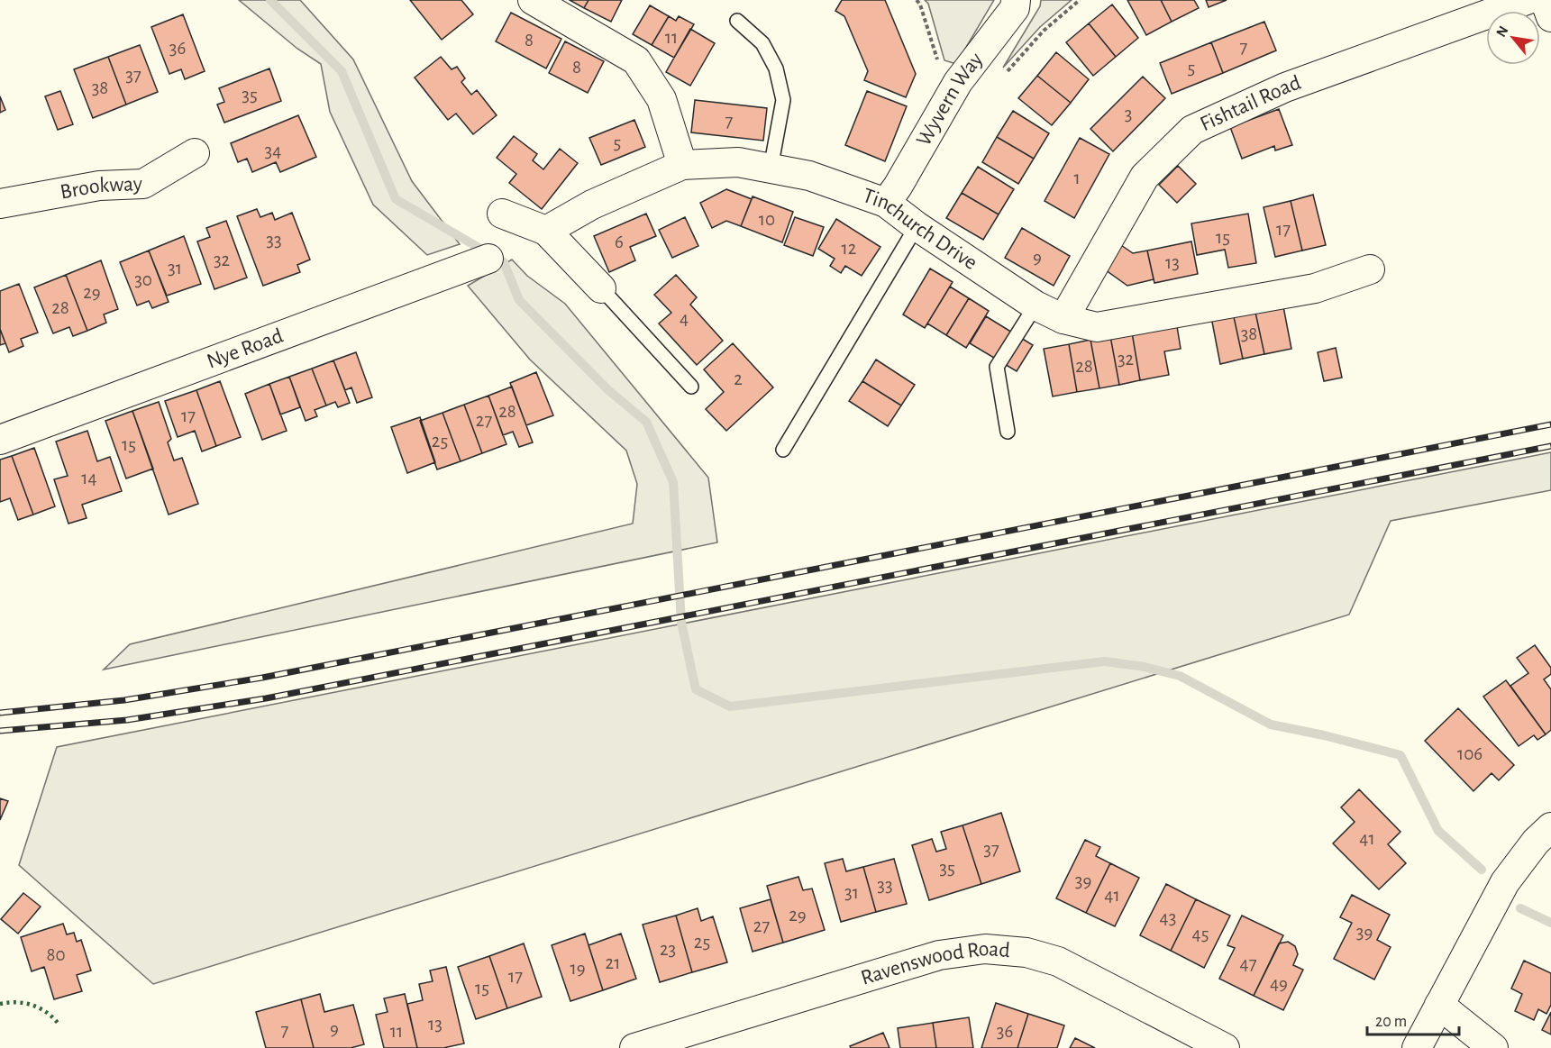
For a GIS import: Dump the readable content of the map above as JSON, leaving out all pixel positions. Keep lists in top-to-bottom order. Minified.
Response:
{"streets":{"street":["Wyvern Way","Fishtail Road","Brookway","Tinchurch Drive","Nye Road","Ravenswood Road"]},"crossings":[["Wyvern Way","Tinchurch Drive"],["Fishtail Road","Tinchurch Drive"]],"house_numbers":["11","8","7","36","8","5","37","38","35","3","7","5","34","1","10","17","15","33","6","12","9","32","13","31","30","29","28","4","38","32","28","2","28","17","27","25","15","14","106","41","37","35","39","33","31","41","29","43","27","39","45","25","23","80","21","47","19","17","49","15","13","9","7","11","36"],"scale_bar":"20 m","north":"top left"}
